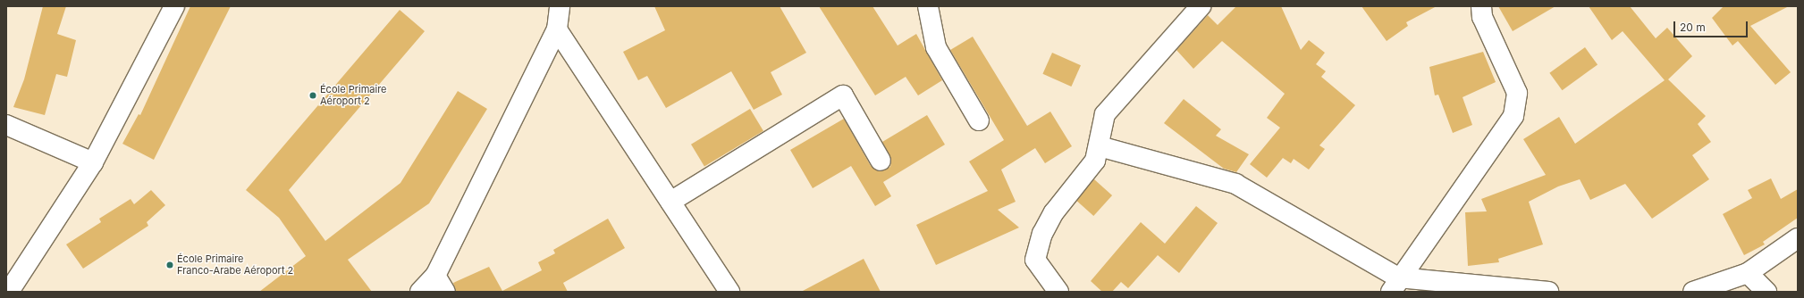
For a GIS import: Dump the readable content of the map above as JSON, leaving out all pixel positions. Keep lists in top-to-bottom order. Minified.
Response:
{"places":["École Primaire Aéroport 2","École Primaire Franco-Arabe Aéroport 2"],"scale_bar":"20 m"}
